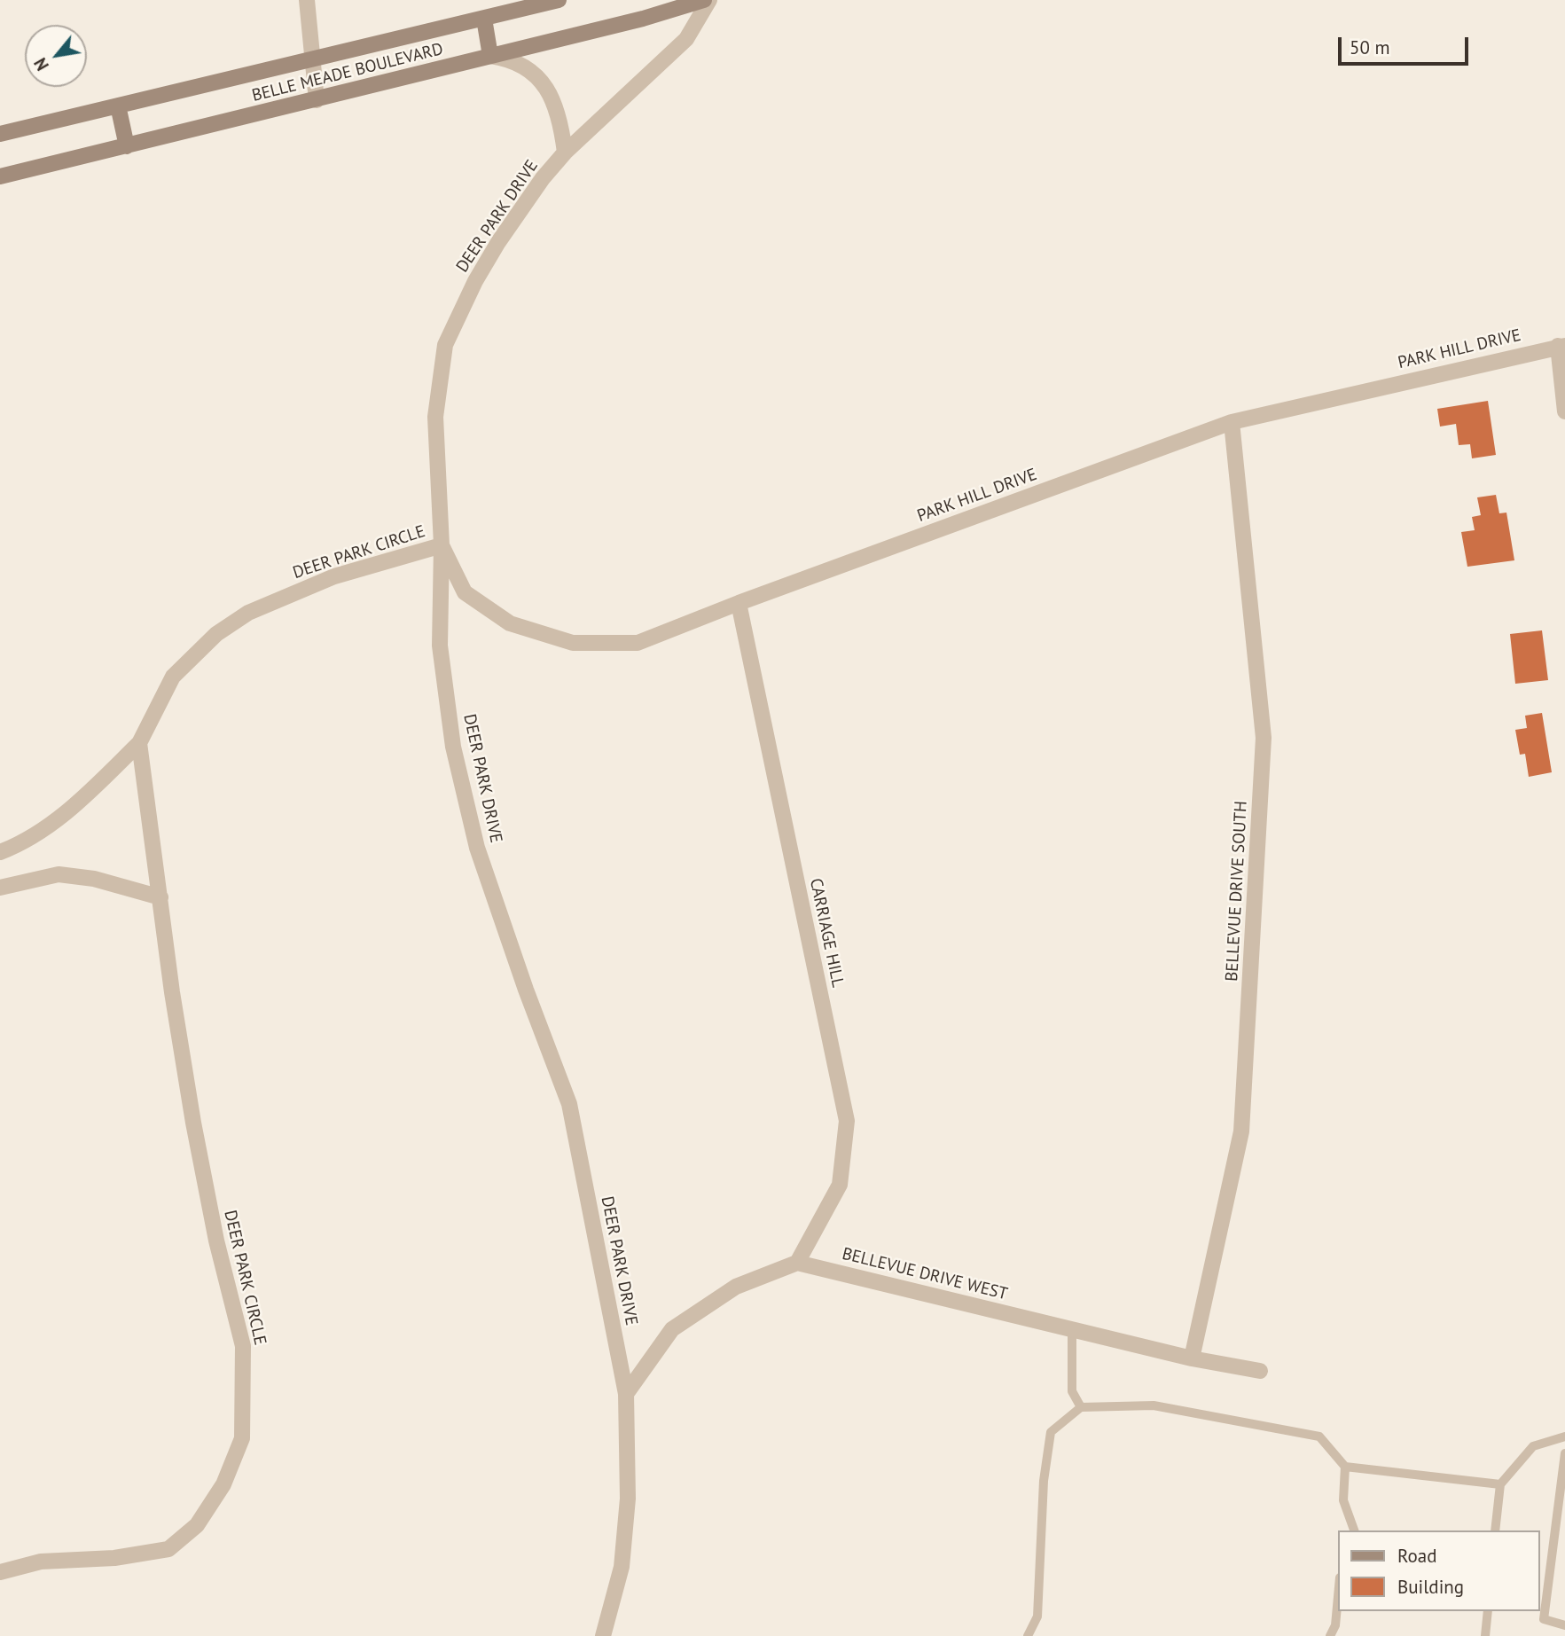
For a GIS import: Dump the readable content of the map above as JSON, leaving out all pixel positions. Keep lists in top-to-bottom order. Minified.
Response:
{"streets":{"main road":["BELLE MEADE BOULEVARD"],"street":["DEER PARK DRIVE","PARK HILL DRIVE","DEER PARK CIRCLE","BELLEVUE DRIVE SOUTH","CARRIAGE HILL","BELLEVUE DRIVE WEST"]},"crossings":[["DEER PARK DRIVE","PARK HILL DRIVE"],["DEER PARK DRIVE","DEER PARK CIRCLE"],["PARK HILL DRIVE","DEER PARK CIRCLE"],["PARK HILL DRIVE","BELLEVUE DRIVE SOUTH"],["PARK HILL DRIVE","CARRIAGE HILL"],["BELLEVUE DRIVE SOUTH","BELLEVUE DRIVE WEST"],["CARRIAGE HILL","BELLEVUE DRIVE WEST"]],"legend":["Road","Building"],"scale_bar":"50 m","north":"bottom left"}
